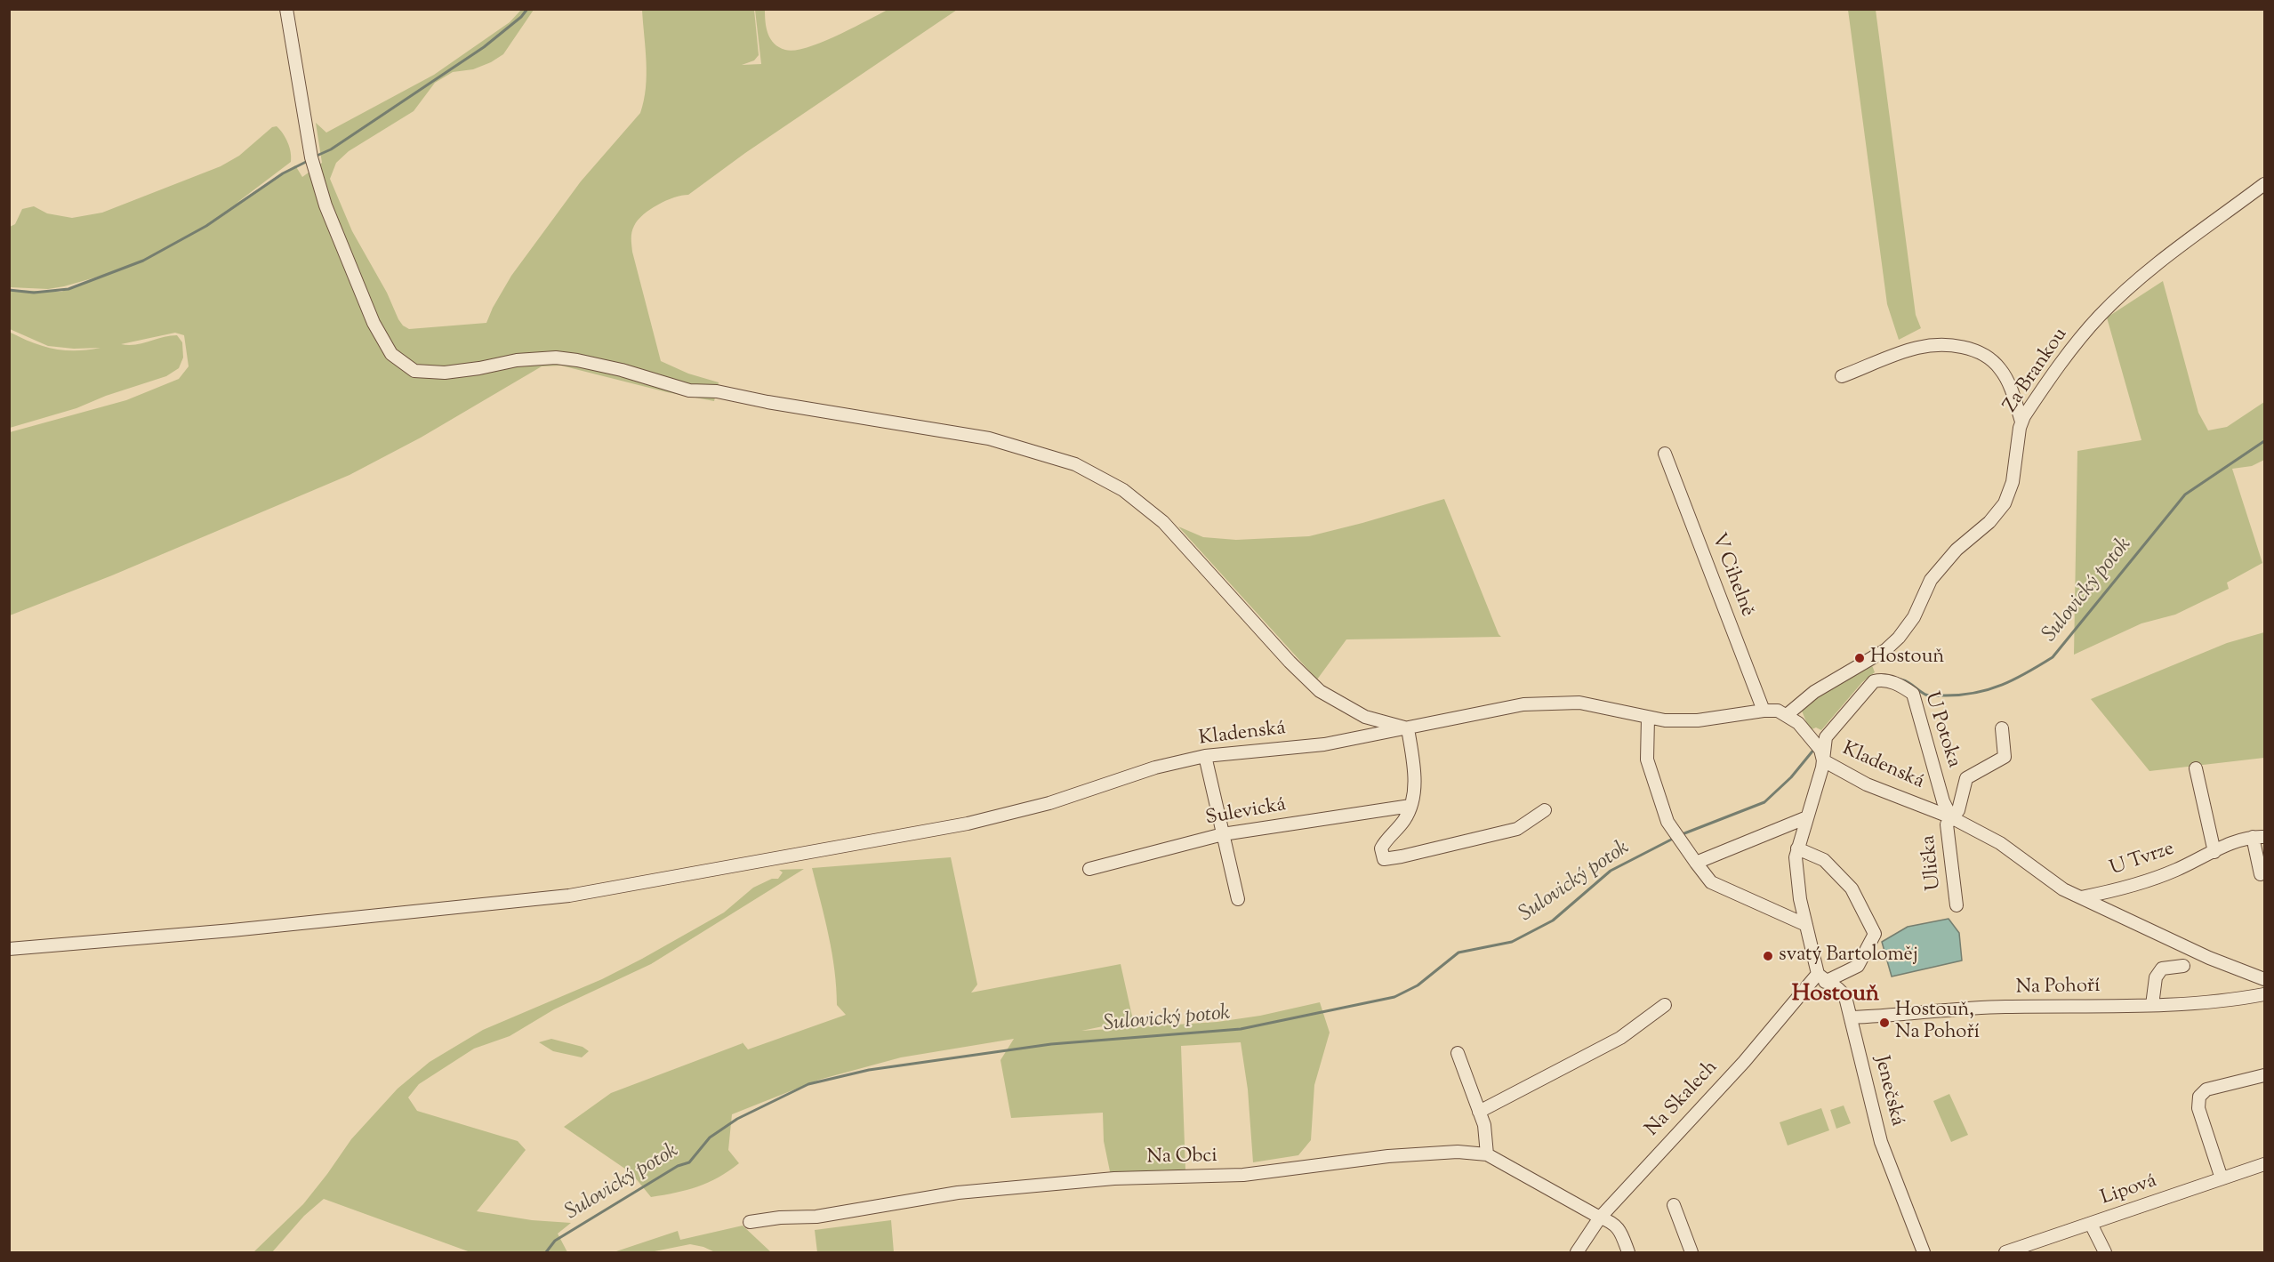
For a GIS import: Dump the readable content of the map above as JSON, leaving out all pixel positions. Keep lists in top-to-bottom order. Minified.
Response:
{"streets":{"street":["Za Brankou","V Cihelně","U Potoka","Kladenská","Sulevická","U Tvrze","Ulička","Na Pohoří","Jenečská","Na Skalech","Na Obci","Lipová"]},"crossings":[["Za Brankou","Kladenská"],["V Cihelně","Kladenská"],["U Potoka","Kladenská"],["U Potoka","Ulička"],["Kladenská","U Tvrze"],["Kladenská","Ulička"],["Na Pohoří","Jenečská"],["Jenečská","Na Skalech"],["Na Skalech","Na Obci"]],"districts":["Hostouň"],"water":["Sulovický potok"],"places":["Hostouň","svatý Bartoloměj","Hostouň, Na Pohoří"]}
